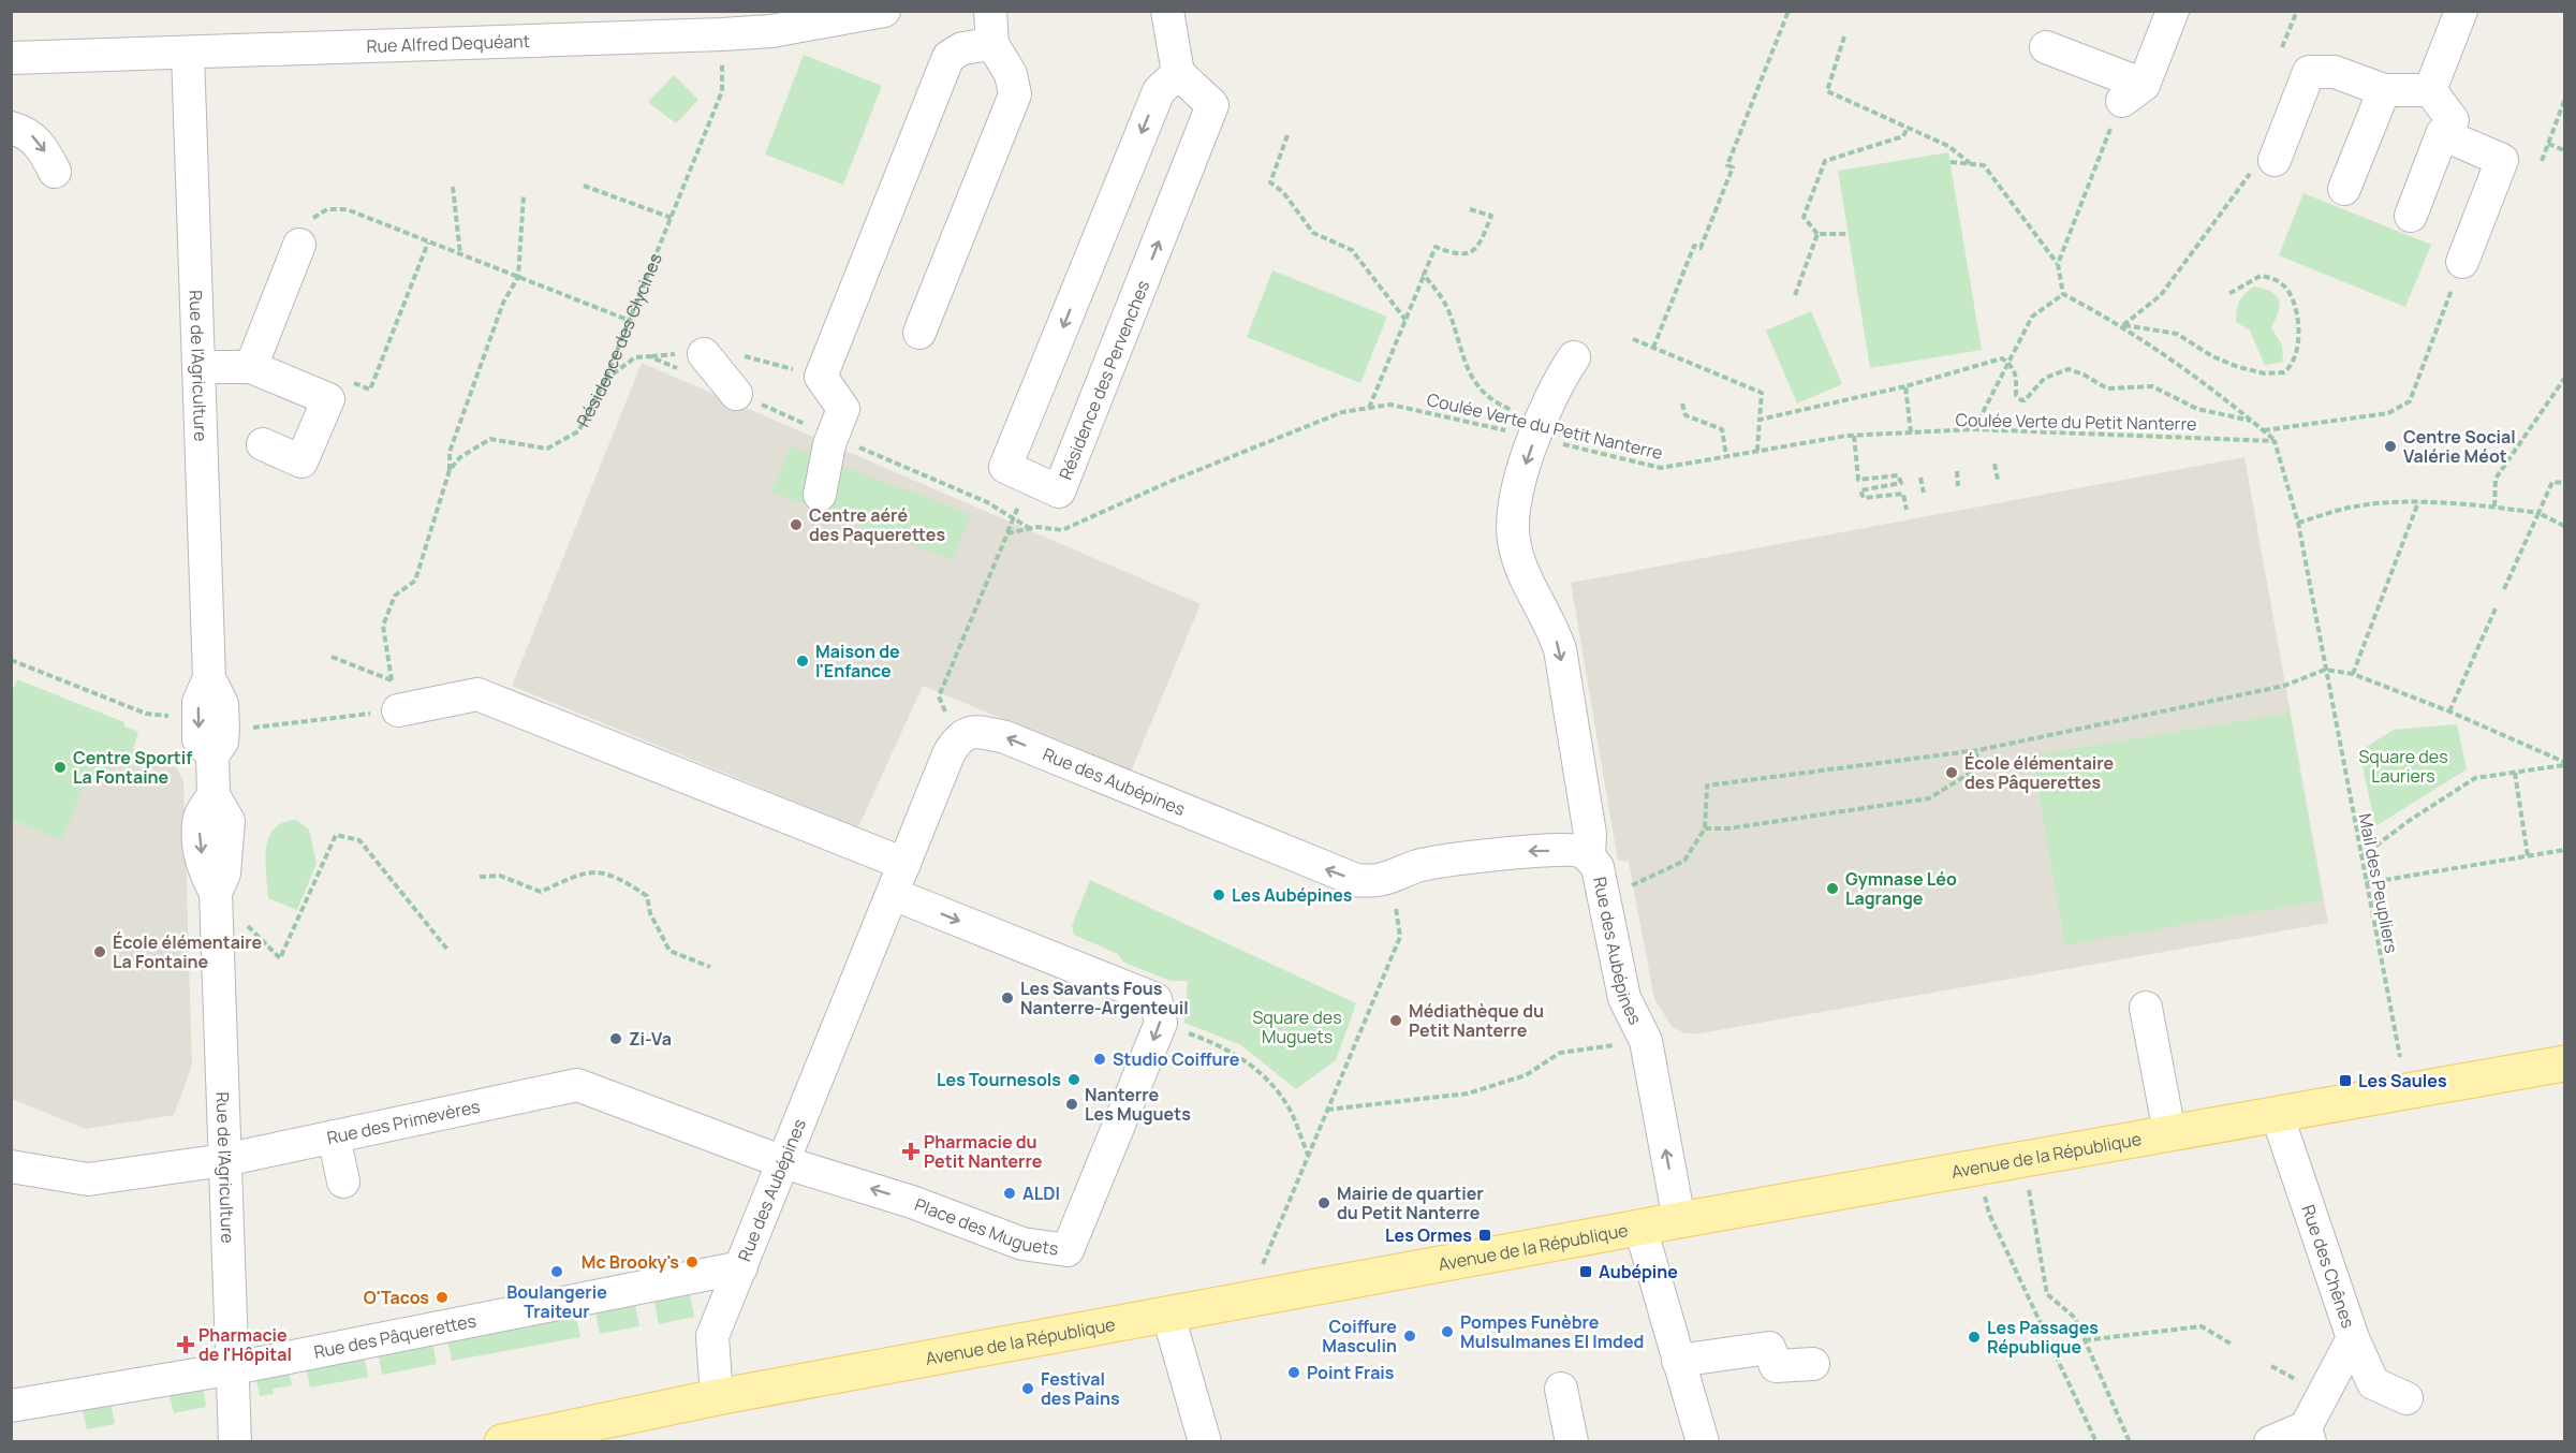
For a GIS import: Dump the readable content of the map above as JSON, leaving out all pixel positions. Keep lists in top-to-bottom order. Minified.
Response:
{"streets":{"main road":["Avenue de la République"],"street":["Rue Alfred Dequéant","Rue de l'Agriculture","Résidence des Pervenches","Rue des Aubépines","Rue des Primevères","Place des Muguets","Rue des Chênes","Rue des Pâquerettes"],"path":["Résidence des Glycines","Coulée Verte du Petit Nanterre","Mail des Peupliers"]},"crossings":[["Rue Alfred Dequéant","Résidence des Glycines"],["Rue Alfred Dequéant","Rue de l'Agriculture"],["Rue de l'Agriculture","Rue des Primevères"],["Rue de l'Agriculture","Rue des Pâquerettes"],["Coulée Verte du Petit Nanterre","Rue des Aubépines"],["Rue des Aubépines","Rue des Primevères"],["Rue des Aubépines","Avenue de la République"],["Rue des Aubépines","Place des Muguets"],["Rue des Aubépines","Rue des Pâquerettes"],["Rue des Primevères","Place des Muguets"],["Avenue de la République","Rue des Chênes"]],"one_way":["Rue des Aubépines"],"parks":["Square des Lauriers","Square des Muguets"],"places":{"other":["Centre Social Valérie Méot","Centre aéré des Paquerettes","Maison de l'Enfance","Centre Sportif La Fontaine","École élémentaire des Pâquerettes","Gymnase Léo Lagrange","Les Aubépines","École élémentaire La Fontaine","Les Savants Fous Nanterre-Argenteuil","Médiathèque du Petit Nanterre","Zi-Va","Studio Coiffure","Les Tournesols","Nanterre Les Muguets","ALDI","Mairie de quartier du Petit Nanterre","Mc Brooky's","Boulangerie Traiteur","O'Tacos","Pompes Funèbre Mulsulmanes El Imded","Coiffure Masculin","Les Passages République","Point Frais","Festival des Pains"],"transit":["Les Saules","Les Ormes","Aubépine"],"health":["Pharmacie du Petit Nanterre","Pharmacie de l'Hôpital"]}}
